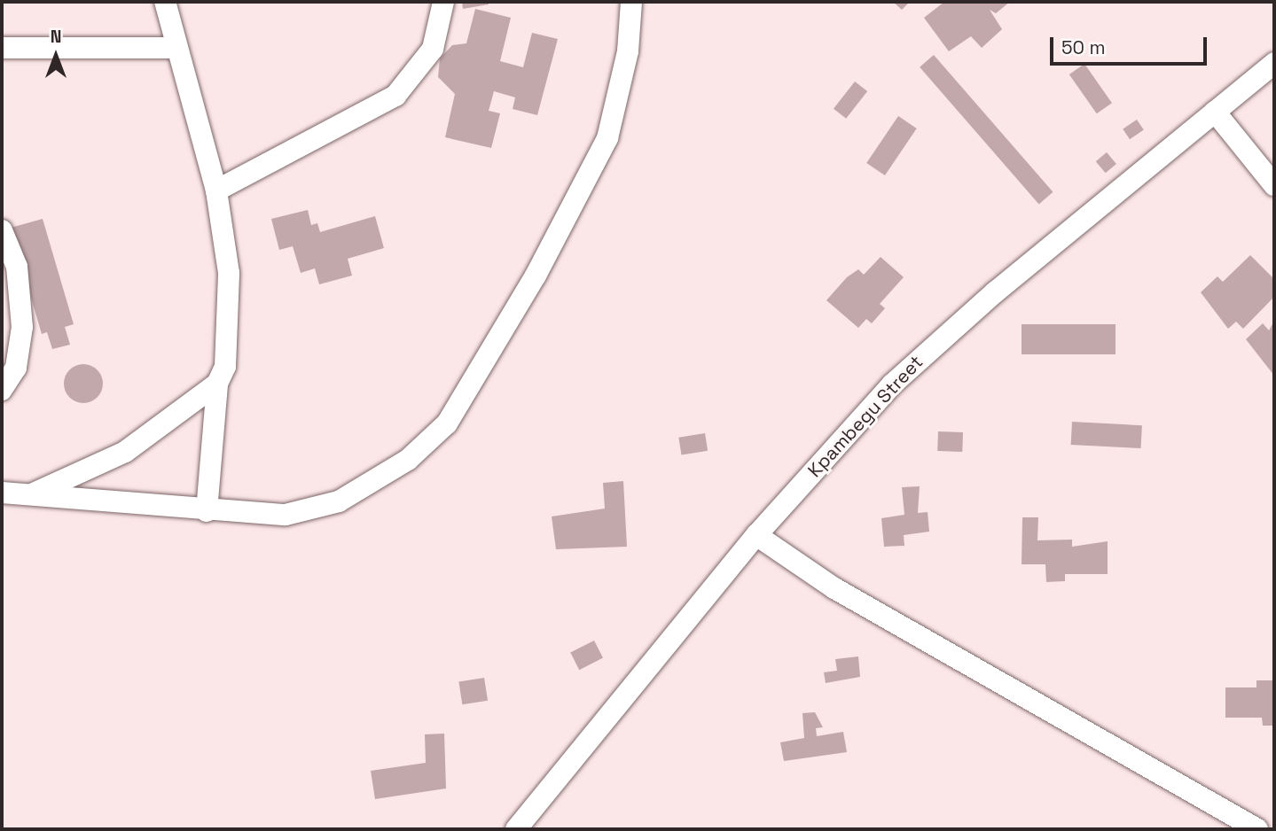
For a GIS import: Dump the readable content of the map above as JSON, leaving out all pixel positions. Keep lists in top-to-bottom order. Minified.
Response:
{"streets":{"street":["Kpambegu Street"]},"scale_bar":"50 m","north":"top"}
